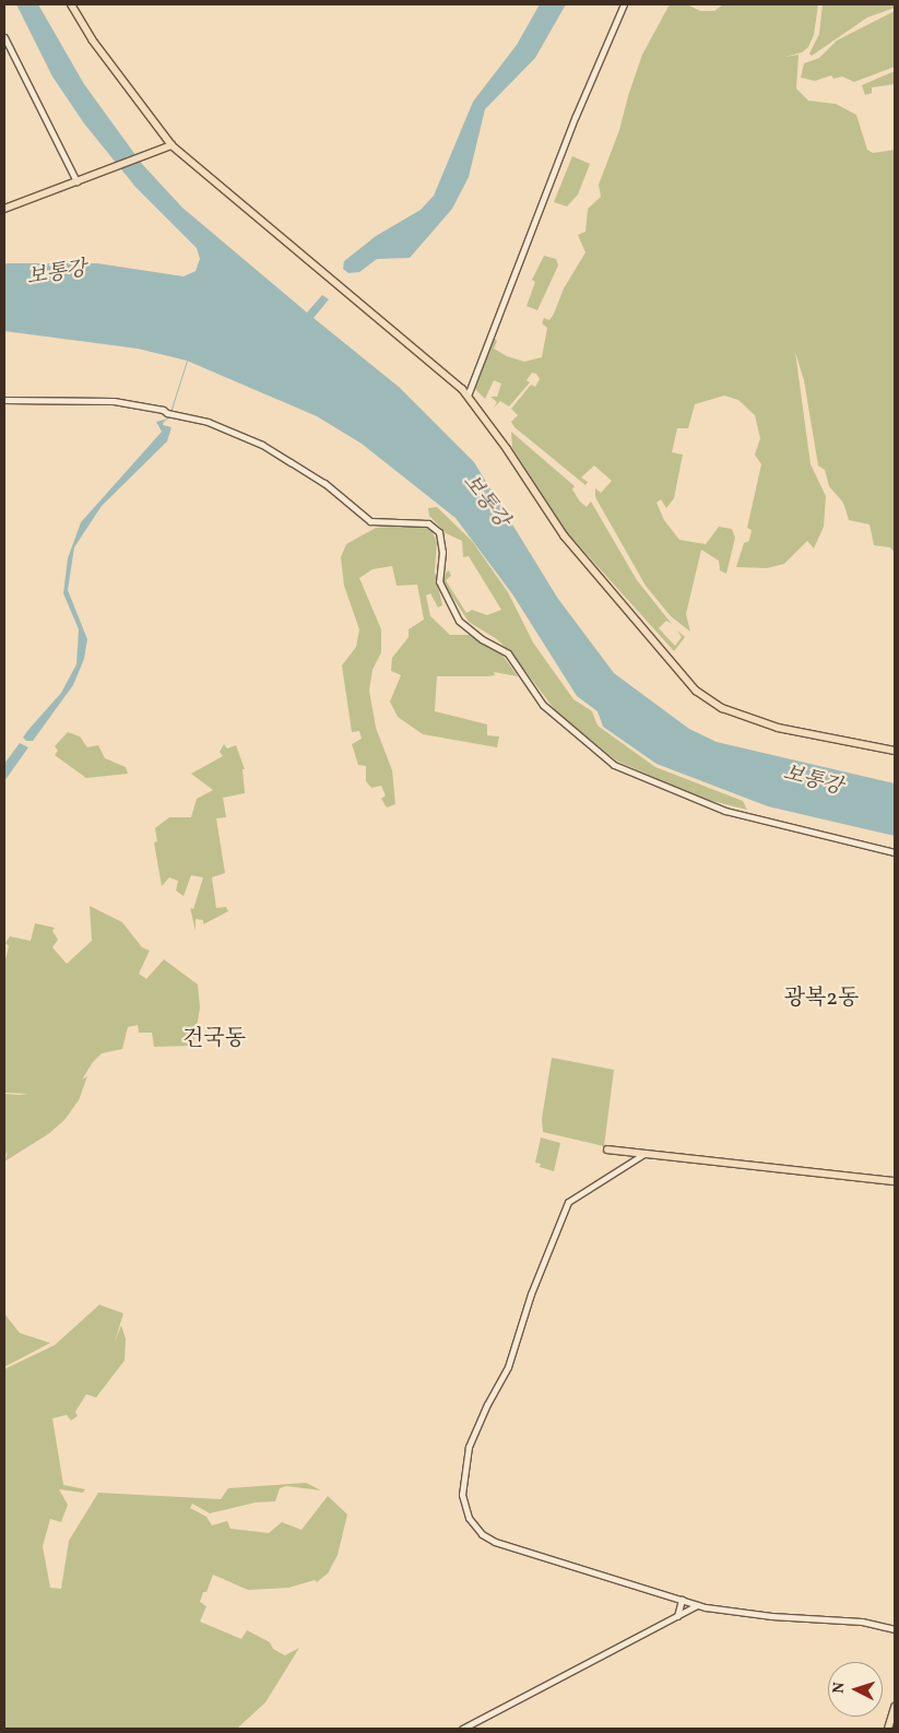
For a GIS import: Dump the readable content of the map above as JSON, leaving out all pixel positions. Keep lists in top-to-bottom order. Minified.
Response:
{"districts":["광복2동","건국동"],"water":["보통강"],"north":"left"}
